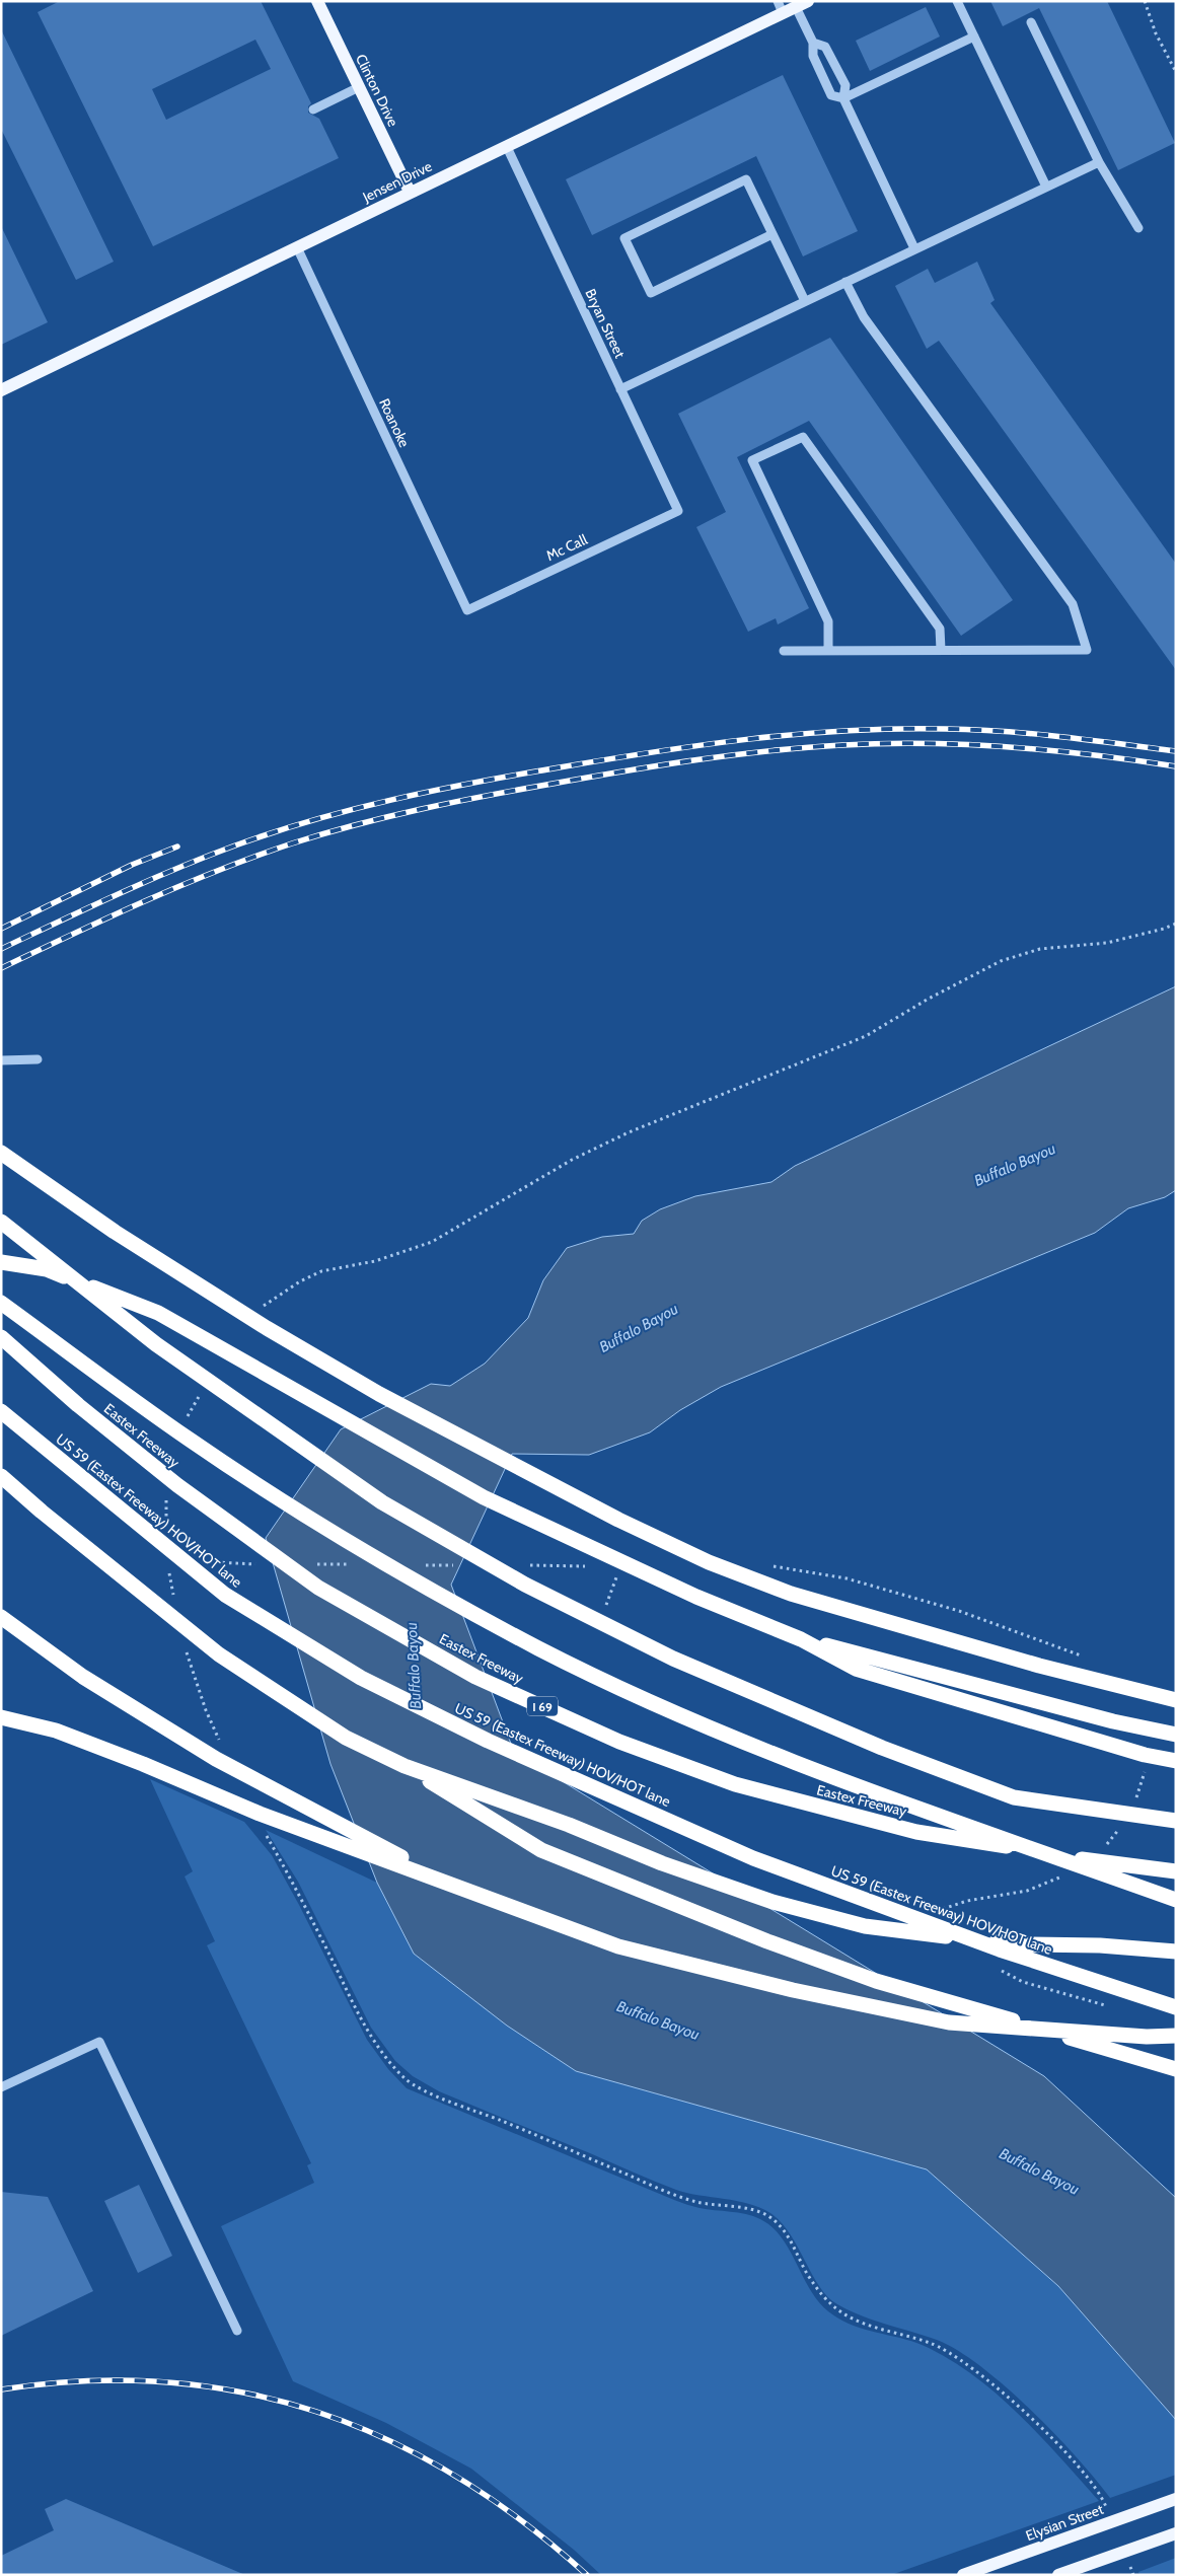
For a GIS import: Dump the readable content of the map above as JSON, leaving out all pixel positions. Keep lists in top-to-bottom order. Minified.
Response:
{"streets":{"highway":["Eastex Freeway","US 59 (Eastex Freeway) HOV/HOT lane","I 69"],"main road":["Clinton Drive","Jensen Drive","Elysian Street"],"street":["Bryan Street","Roanoke","Mc Call"]},"crossings":[["Clinton Drive","Jensen Drive"],["Jensen Drive","Bryan Street"],["Jensen Drive","Roanoke"],["Bryan Street","Mc Call"],["Roanoke","Mc Call"]],"water":["Buffalo Bayou"]}
